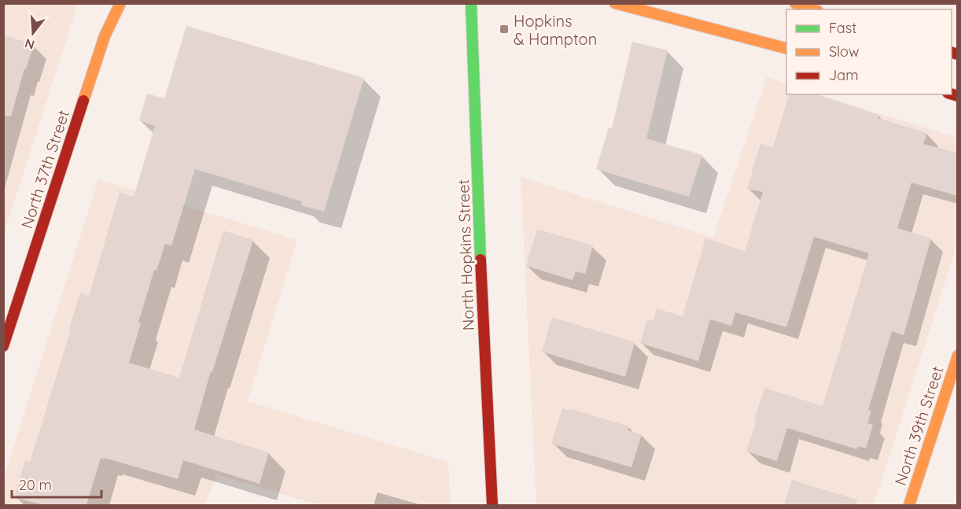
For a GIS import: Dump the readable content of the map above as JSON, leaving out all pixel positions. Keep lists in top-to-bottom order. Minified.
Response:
{"streets":{"main road":["North 37th Street","North Hopkins Street","North 39th Street"]},"places":{"transit":["Hopkins & Hampton"]},"legend":["Fast","Slow","Jam"],"scale_bar":"20 m","north":"bottom"}
